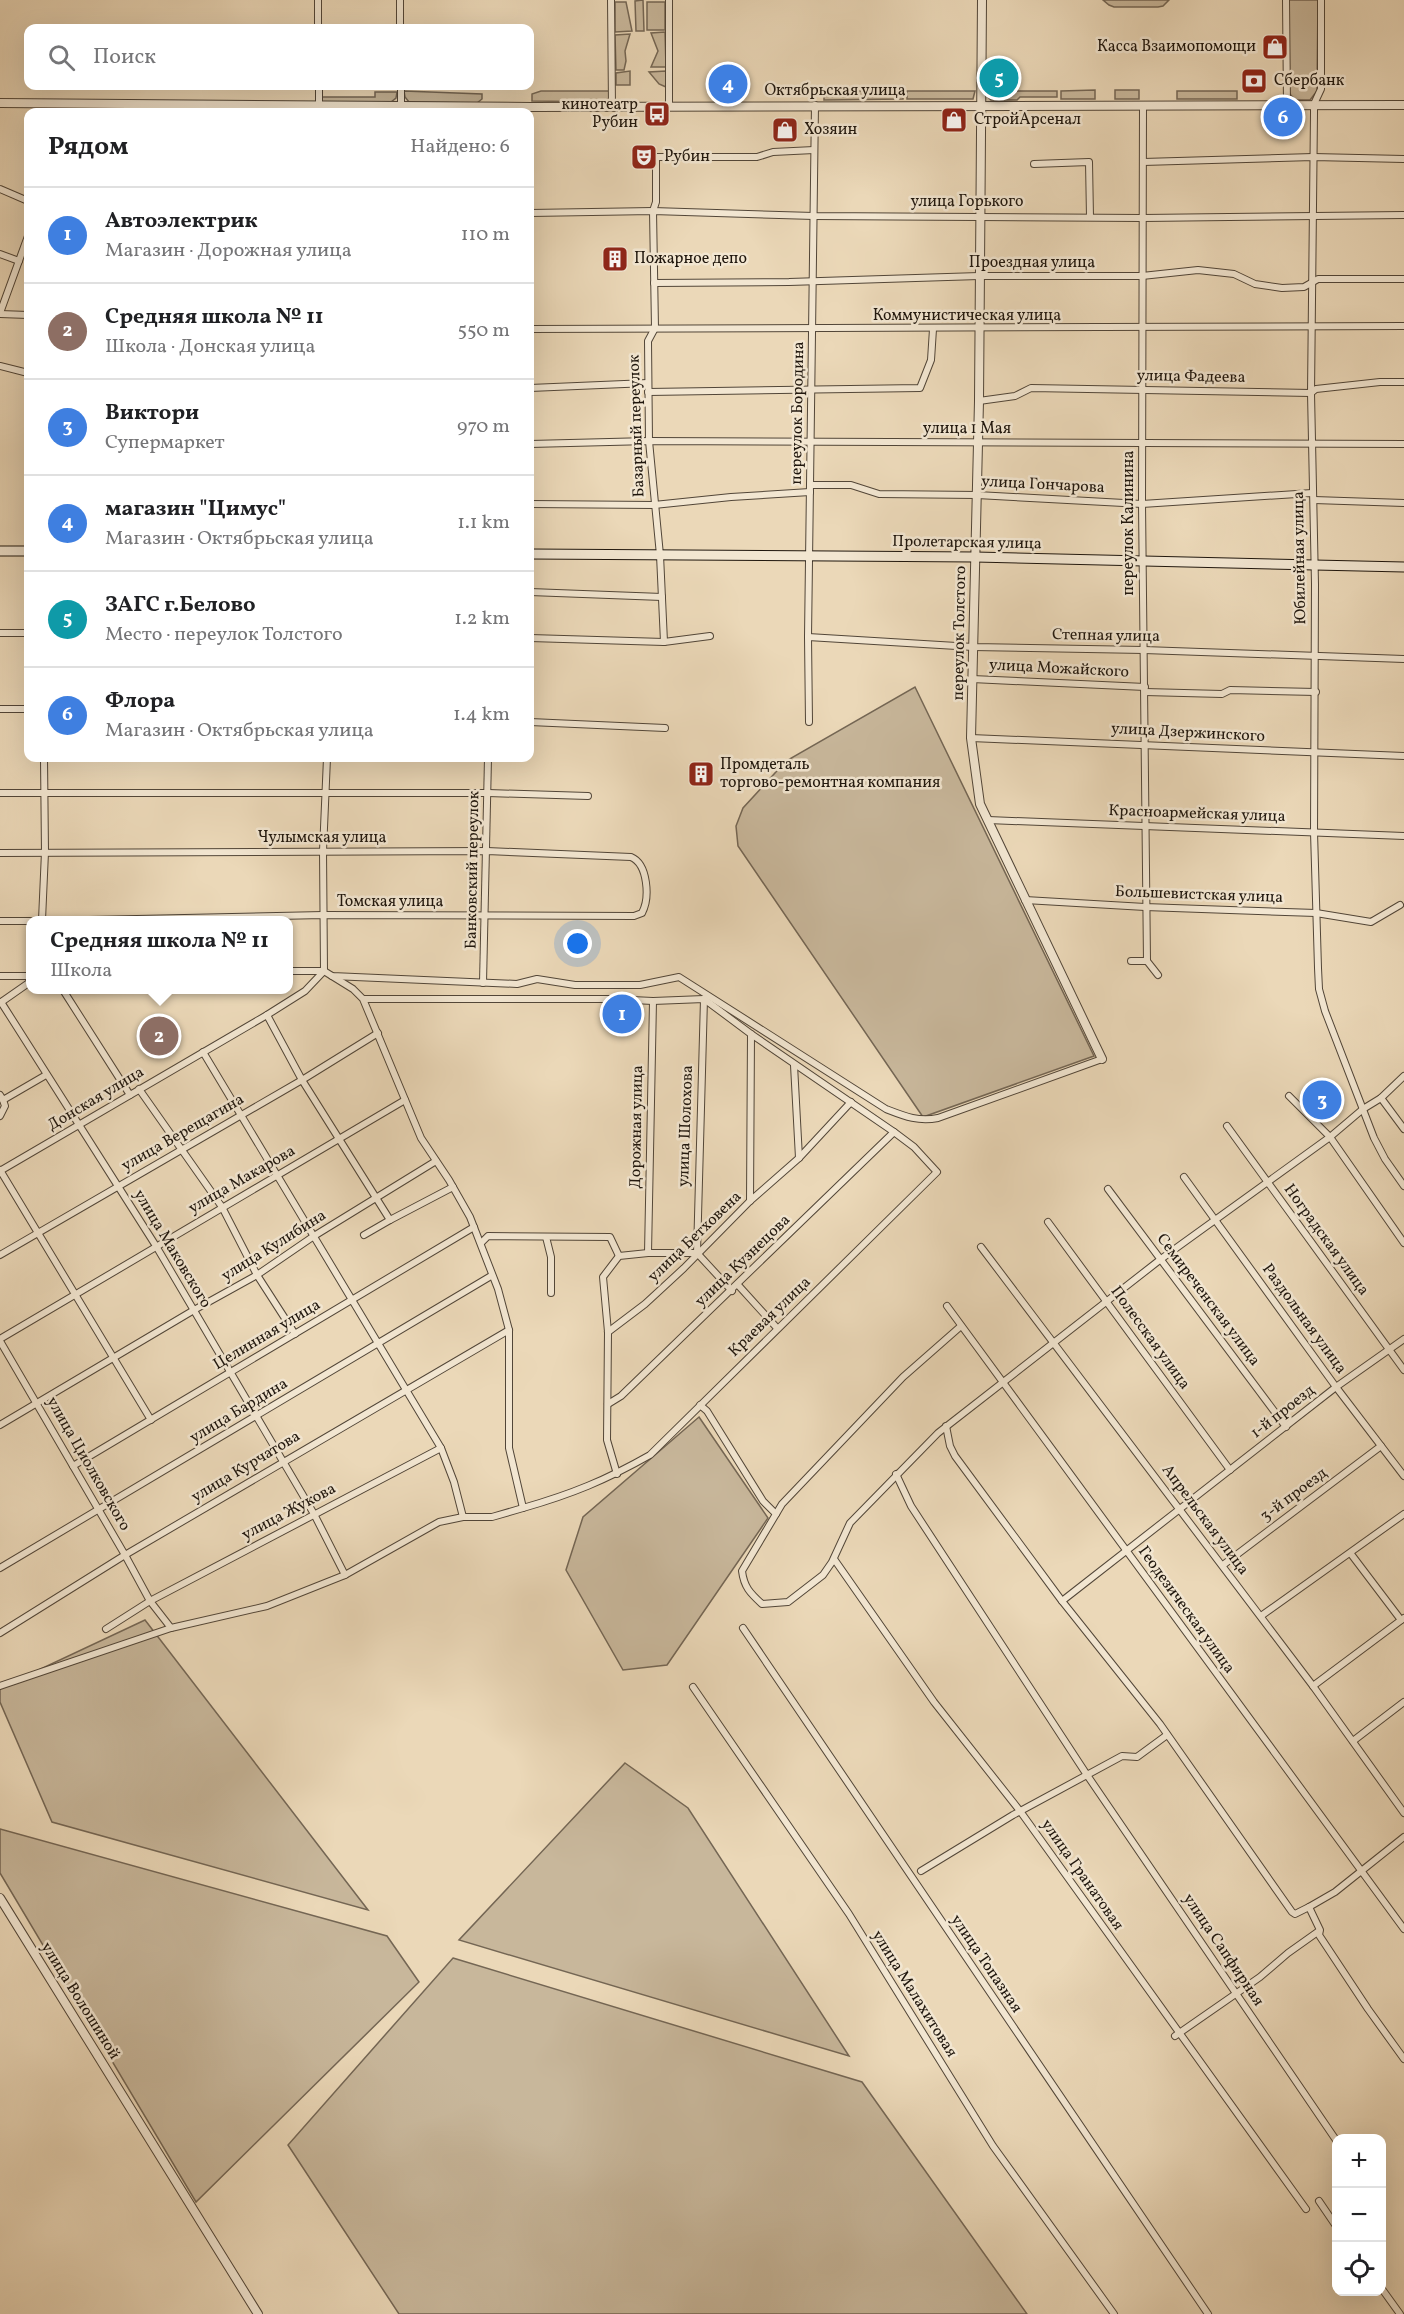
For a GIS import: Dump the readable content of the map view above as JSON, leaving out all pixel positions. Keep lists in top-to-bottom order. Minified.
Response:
{"streets":{"main road":["Пролетарская улица"],"street":["Октябрьская улица","улица Горького","Проездная улица","Коммунистическая улица","улица Фадеева","переулок Бородина","Базарный переулок","улица 1 Мая","улица Гончарова","переулок Калинина","Юбилейная улица","переулок Толстого","Степная улица","улица Можайского","улица Дзержинского","Красноармейская улица","Чулымская улица","Банковский переулок","Большевистская улица","Томская улица","Донская улица","улица Шолохова","Дорожная улица","улица Верещагина","улица Макарова","улица Бетховена","Ноградская улица","улица Кулибина","улица Маковского","улица Кузнецова","Семиреченская улица","Краевая улица","Раздольная улица","Целинная улица","Полесская улица","улица Бардина","1-й проезд","улица Циолковского","улица Курчатова","3-й проезд","улица Жукова","Апрельская улица","Геодезическая улица","улица Гранатовая","улица Сапфирная","улица Топазная","улица Малахитовая","улица Волошиной"]},"crossings":[["Октябрьская улица","переулок Бородина"],["Октябрьская улица","переулок Калинина"],["Октябрьская улица","Юбилейная улица"],["Октябрьская улица","переулок Толстого"],["улица Горького","переулок Бородина"],["улица Горького","Базарный переулок"],["улица Горького","переулок Калинина"],["улица Горького","Юбилейная улица"],["улица Горького","переулок Толстого"],["Проездная улица","переулок Бородина"],["Проездная улица","Базарный переулок"],["Проездная улица","переулок Калинина"],["Проездная улица","Юбилейная улица"],["Проездная улица","переулок Толстого"],["Коммунистическая улица","переулок Бородина"],["Коммунистическая улица","Базарный переулок"],["Коммунистическая улица","переулок Калинина"],["Коммунистическая улица","Юбилейная улица"],["Коммунистическая улица","переулок Толстого"],["улица Фадеева","переулок Калинина"],["улица Фадеева","Юбилейная улица"],["улица Фадеева","переулок Толстого"],["переулок Бородина","Базарный переулок"],["переулок Бородина","улица 1 Мая"],["переулок Бородина","улица Гончарова"],["переулок Бородина","Пролетарская улица"],["переулок Бородина","Степная улица"],["Базарный переулок","улица 1 Мая"],["Базарный переулок","Пролетарская улица"],["улица 1 Мая","переулок Калинина"],["улица 1 Мая","Юбилейная улица"],["улица 1 Мая","переулок Толстого"],["улица Гончарова","переулок Калинина"],["улица Гончарова","Юбилейная улица"],["улица Гончарова","переулок Толстого"],["переулок Калинина","Пролетарская улица"],["переулок Калинина","Степная улица"],["переулок Калинина","улица Можайского"],["переулок Калинина","улица Дзержинского"],["переулок Калинина","Красноармейская улица"],["переулок Калинина","Большевистская улица"],["Пролетарская улица","Юбилейная улица"],["Пролетарская улица","переулок Толстого"],["Юбилейная улица","Степная улица"],["Юбилейная улица","улица Можайского"],["Юбилейная улица","улица Дзержинского"],["Юбилейная улица","Красноармейская улица"],["Юбилейная улица","Большевистская улица"],["переулок Толстого","Степная улица"],["переулок Толстого","улица Можайского"],["переулок Толстого","улица Дзержинского"],["переулок Толстого","Красноармейская улица"],["переулок Толстого","Большевистская улица"],["Чулымская улица","Банковский переулок"],["Чулымская улица","Томская улица"],["Банковский переулок","Томская улица"],["Донская улица","улица Маковского"],["улица Шолохова","улица Бетховена"],["улица Верещагина","улица Маковского"],["улица Макарова","улица Маковского"],["улица Макарова","улица Циолковского"],["Ноградская улица","1-й проезд"],["улица Кулибина","улица Маковского"],["улица Кулибина","улица Циолковского"],["улица Маковского","Краевая улица"],["улица Маковского","Целинная улица"],["улица Маковского","улица Бардина"],["улица Маковского","улица Курчатова"],["улица Маковского","улица Жукова"],["улица Кузнецова","Краевая улица"],["Семиреченская улица","1-й проезд"],["Краевая улица","улица Циолковского"],["Раздольная улица","1-й проезд"],["Раздольная улица","3-й проезд"],["Целинная улица","улица Циолковского"],["Полесская улица","1-й проезд"],["улица Бардина","улица Циолковского"],["1-й проезд","Апрельская улица"],["1-й проезд","Геодезическая улица"],["улица Циолковского","улица Курчатова"],["улица Циолковского","улица Жукова"],["3-й проезд","Апрельская улица"]],"places":{"shop":["Касса Взаимопомощи","СтройАрсенал","Хозяин"],"bank":["Сбербанк"],"bus stop":["кинотеатр Рубин"],"theatre":["Рубин"],"building":["Пожарное депо","Промдеталь торгово-ремонтная компания"]},"page":{"search":"Поиск","pins":["5","4","6","1","2","3"],"heading":["Рядом","Найдено: 6"],"list":[{"mark":"1","name":"Автоэлектрик","note":"Магазин · Дорожная улица","value":"110 m"},{"mark":"2","name":"Средняя школа № 11","note":"Школа · Донская улица","value":"550 m"},{"mark":"3","name":"Виктори","note":"Супермаркет","value":"970 m"},{"mark":"4","name":"магазин \"Цимус\"","note":"Магазин · Октябрьская улица","value":"1.1 km"},{"mark":"5","name":"ЗАГС г.Белово","note":"Место · переулок Толстого","value":"1.2 km"},{"mark":"6","name":"Флора","note":"Магазин · Октябрьская улица","value":"1.4 km"}],"popup":["Средняя школа № 11","Школа"],"map_buttons":["+","−"]}}
